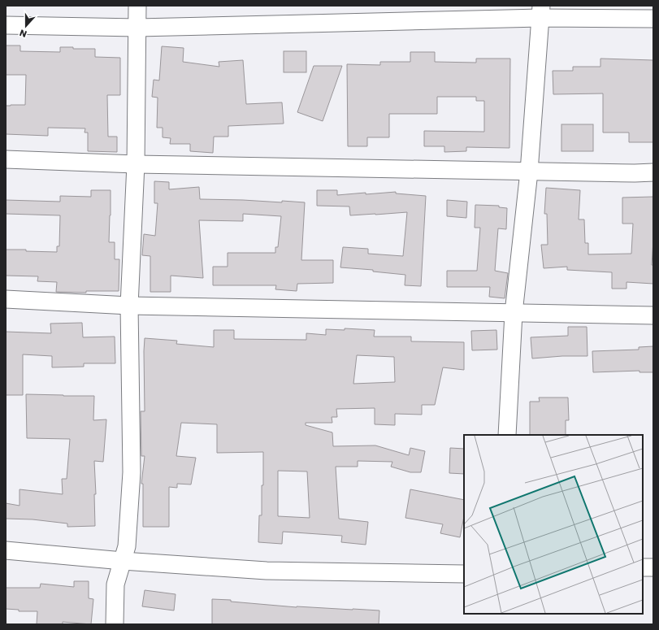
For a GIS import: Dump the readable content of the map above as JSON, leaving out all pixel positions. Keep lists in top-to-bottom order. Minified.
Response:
{"north":"bottom"}
